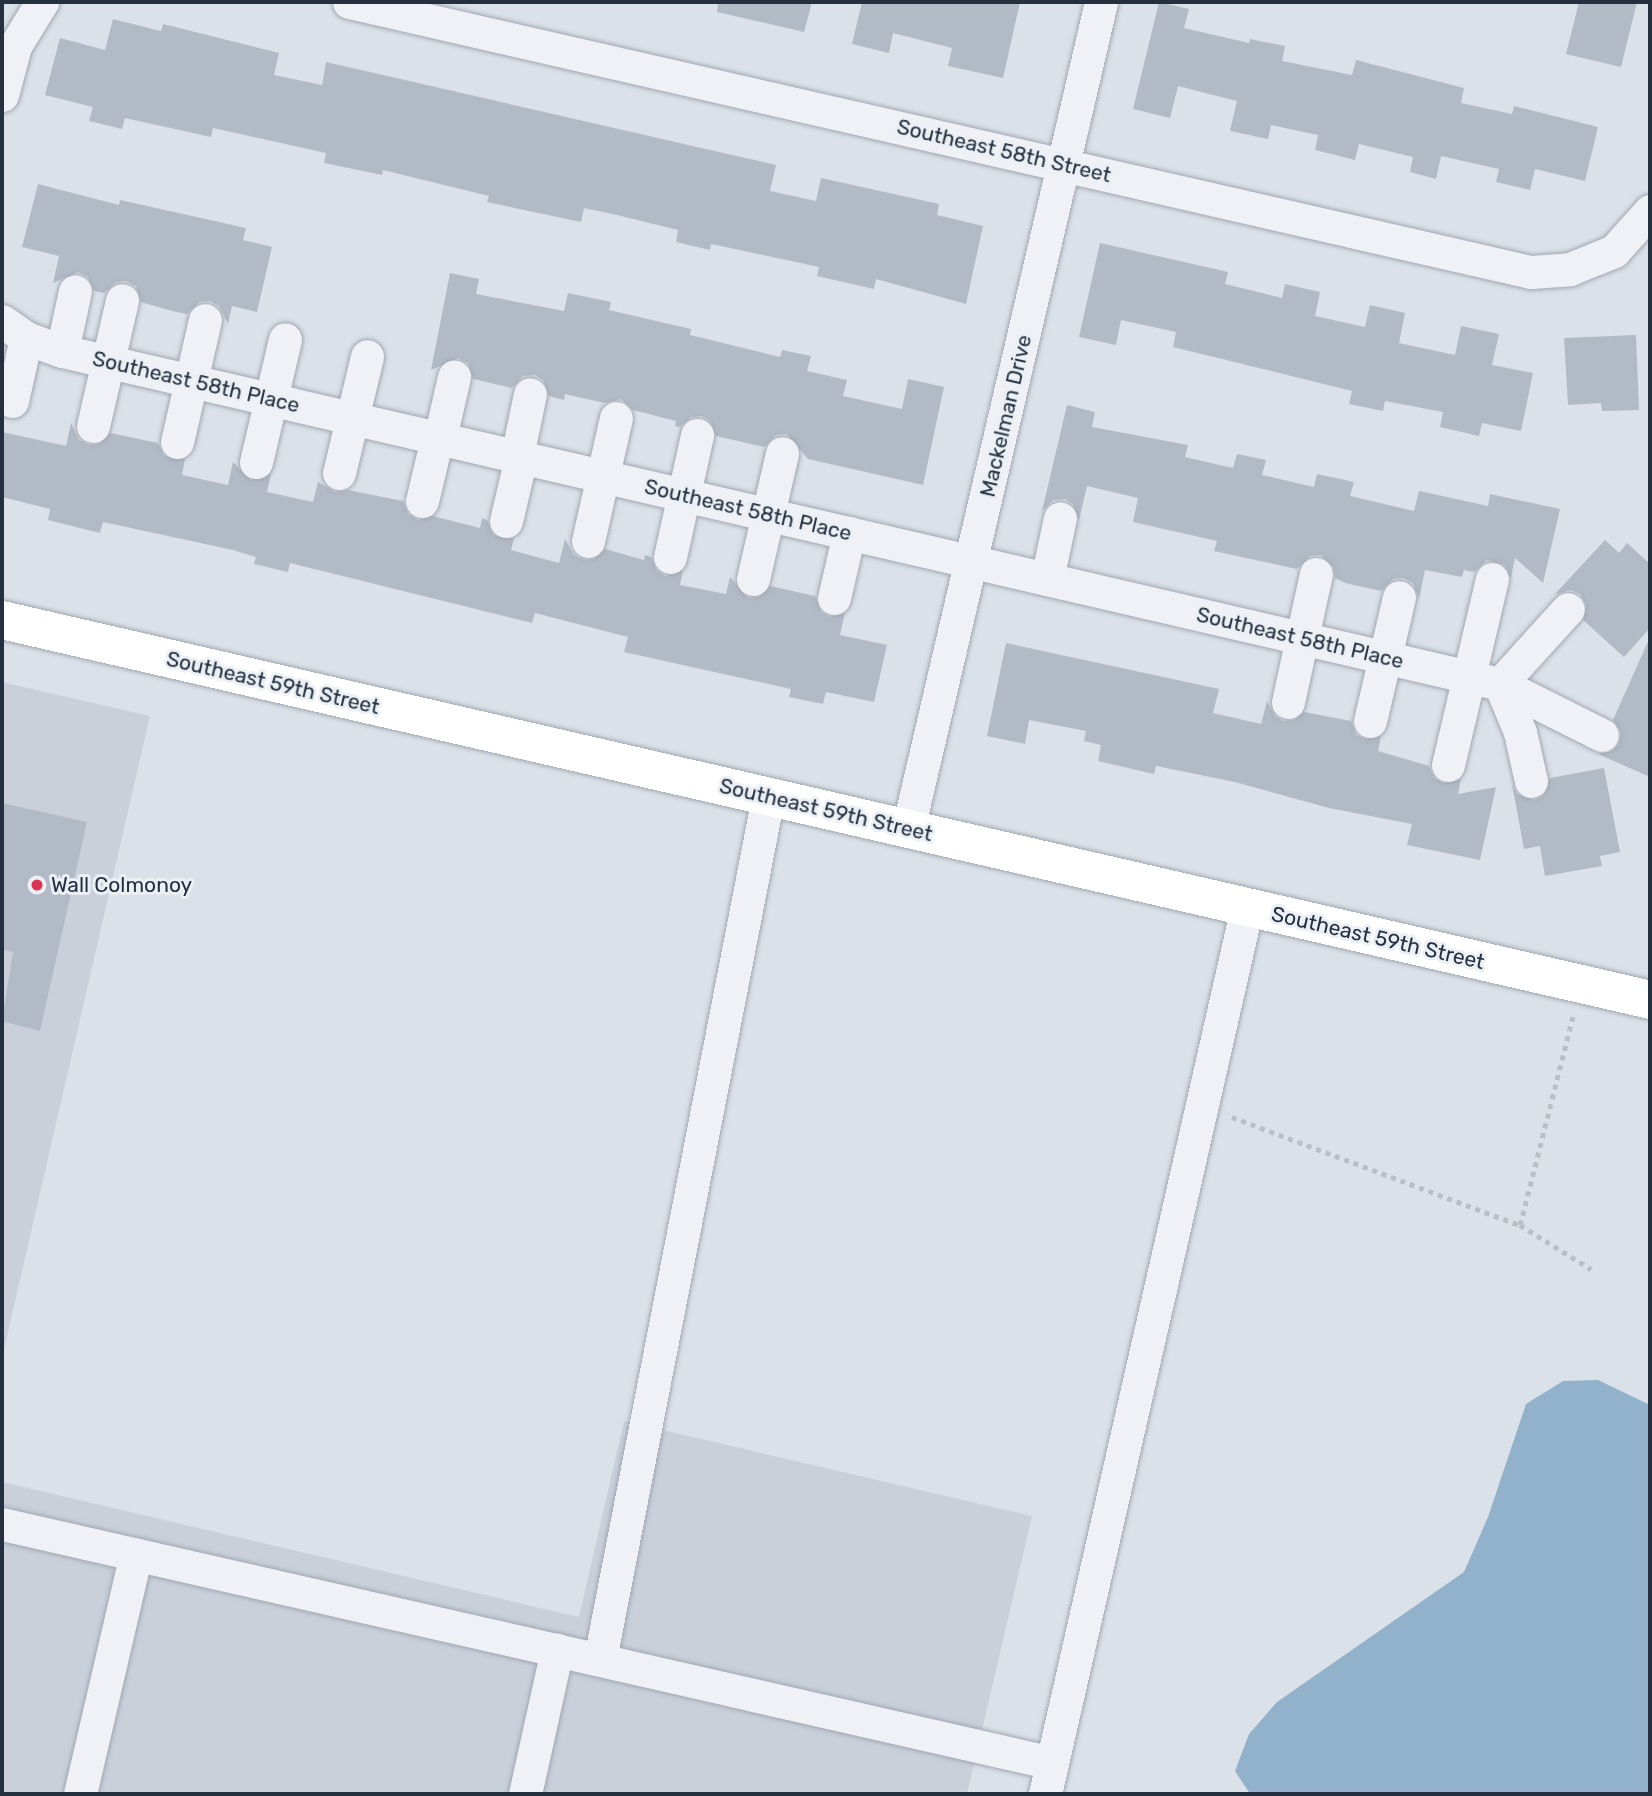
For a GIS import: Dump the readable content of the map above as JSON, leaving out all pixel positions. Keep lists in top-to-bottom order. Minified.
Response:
{"streets":{"main road":["Southeast 59th Street"],"street":["Southeast 58th Street","Southeast 58th Place","Mackelman Drive"]},"crossings":[["Southeast 58th Street","Mackelman Drive"],["Southeast 58th Place","Mackelman Drive"],["Mackelman Drive","Southeast 59th Street"]],"places":["Wall Colmonoy"]}
